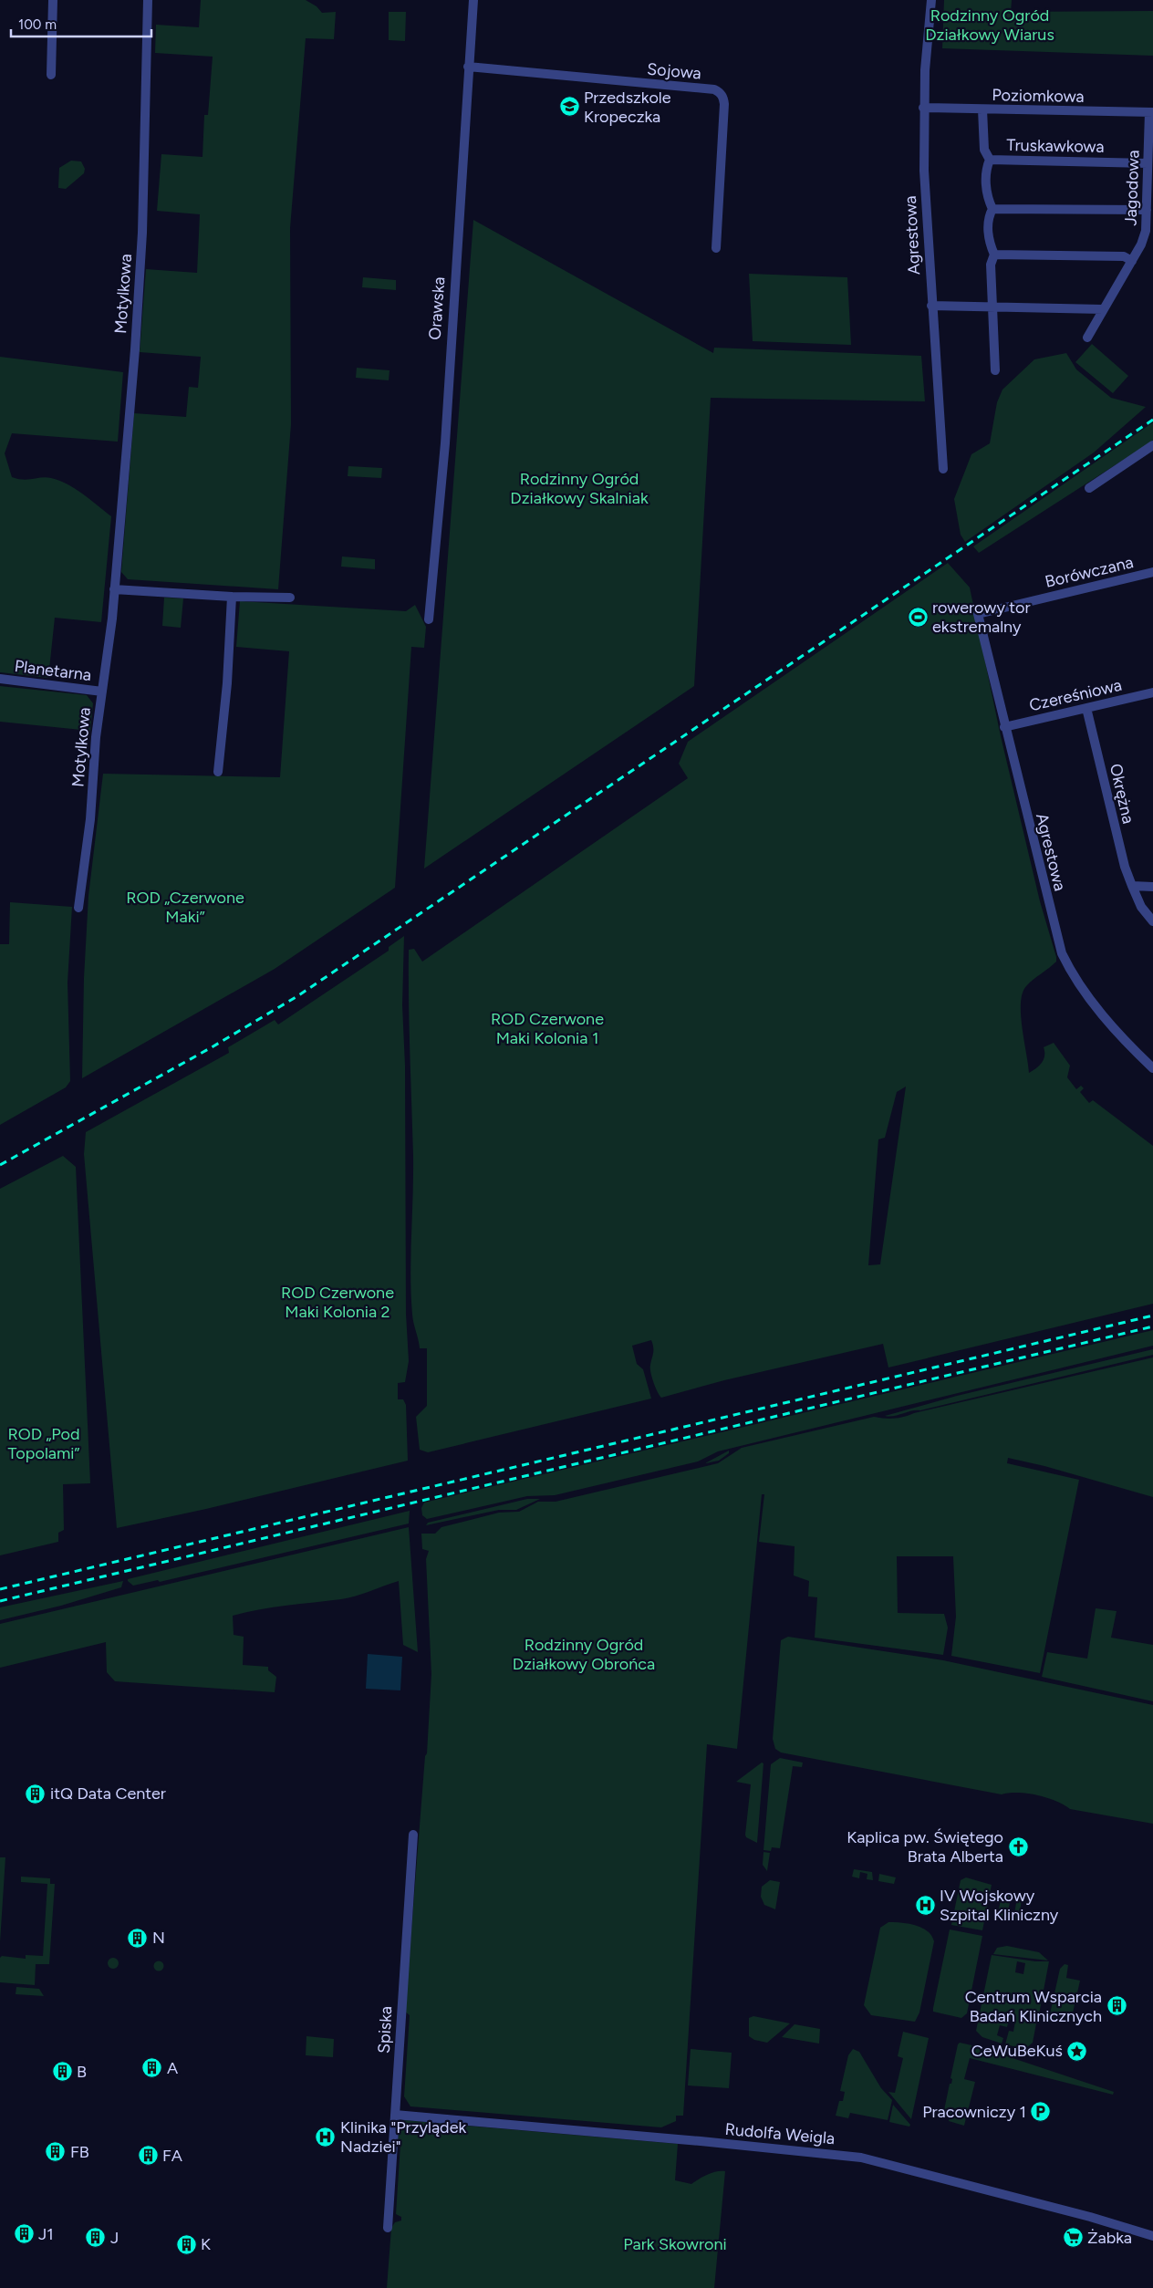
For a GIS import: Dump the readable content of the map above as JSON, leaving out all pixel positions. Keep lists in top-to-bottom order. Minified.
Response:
{"streets":{"street":["Sojowa","Poziomkowa","Truskawkowa","Jagodowa","Agrestowa","Motylkowa","Orawska","Borówczana","Planetarna","Czereśniowa","Okrężna","Spiska","Rudolfa Weigla"]},"crossings":[["Sojowa","Orawska"],["Poziomkowa","Truskawkowa"],["Poziomkowa","Jagodowa"],["Poziomkowa","Agrestowa"],["Truskawkowa","Jagodowa"],["Agrestowa","Borówczana"],["Agrestowa","Czereśniowa"],["Motylkowa","Planetarna"],["Czereśniowa","Okrężna"],["Spiska","Rudolfa Weigla"]],"parks":["Rodzinny Ogród Działkowy Wiarus","Rodzinny Ogród Działkowy Skalniak","ROD „Czerwone Maki”","ROD Czerwone Maki Kolonia 1","ROD Czerwone Maki Kolonia 2","ROD „Pod Topolami”","Rodzinny Ogród Działkowy Obrońca","Park Skowroni"],"places":{"school or university":["Przedszkole Kropeczka"],"sports":["rowerowy tor ekstremalny"],"building":["itQ Data Center","N","Centrum Wsparcia Badań Klinicznych","A","B","FB","FA","J1","J","K"],"church":["Kaplica pw. Świętego Brata Alberta"],"hospital":["IV Wojskowy Szpital Kliniczny","Klinika \"Przylądek Nadziei\""],"place":["CeWuBeKuś"],"parking":["Pracowniczy 1"],"supermarket":["Żabka"]},"scale_bar":"100 m"}
